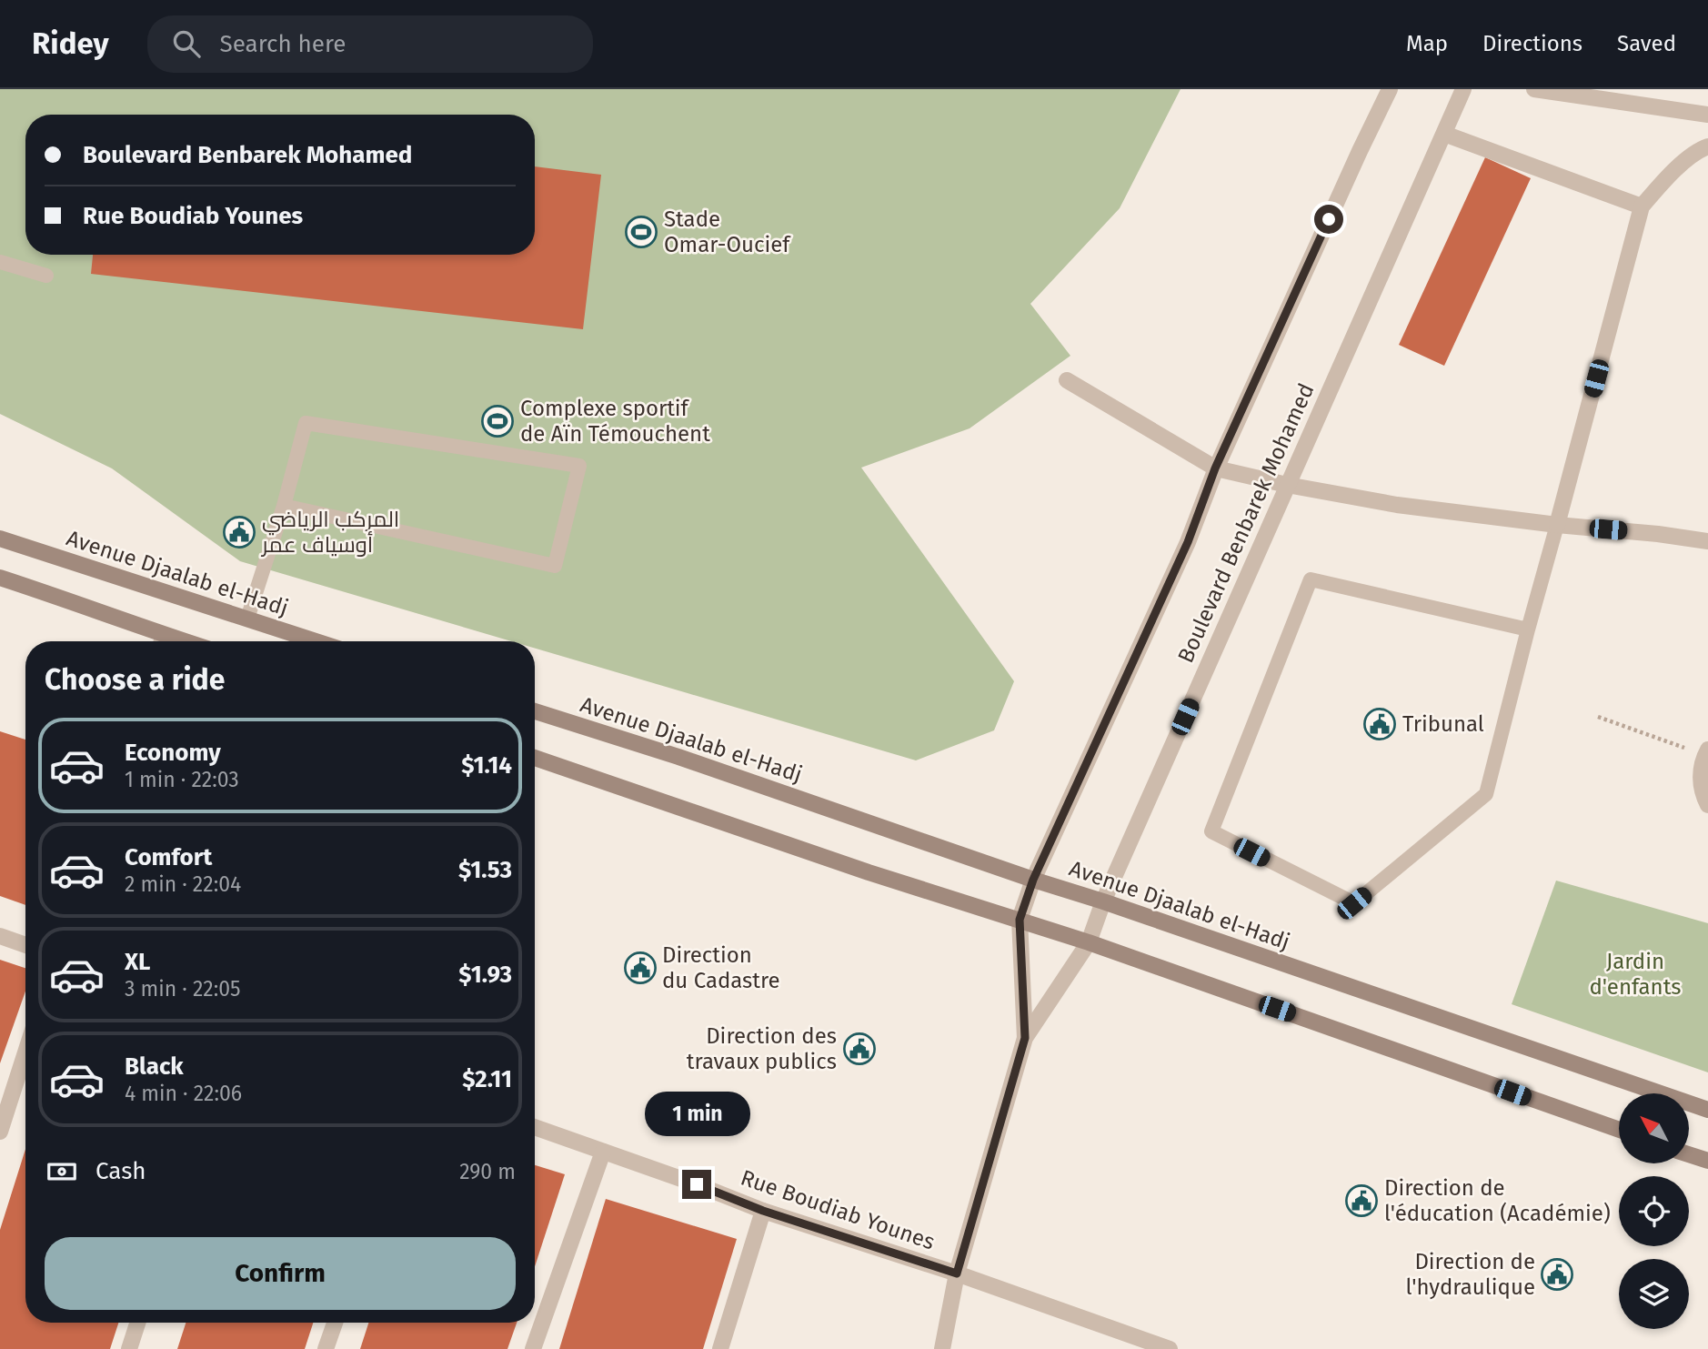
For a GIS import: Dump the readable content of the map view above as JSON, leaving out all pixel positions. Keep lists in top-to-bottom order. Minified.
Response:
{"streets":{"main road":["Avenue Djaalab el-Hadj"],"street":["Boulevard Benbarek Mohamed","Rue Boudiab Younes"]},"crossings":[["Boulevard Benbarek Mohamed","Avenue Djaalab el-Hadj"],["Boulevard Benbarek Mohamed","Rue Boudiab Younes"]],"parks":["Jardin d'enfants"],"places":{"sports":["Stade Omar-Oucief","Complexe sportif de Aïn Témouchent"],"public building":["المركب الرياضي أوسياف عمر","Tribunal","Direction du Cadastre","Direction des travaux publics","Direction de l'éducation (Académie)","Direction de l'hydraulique"]},"north":"top left","page":{"header":"Ridey","search":"Search here","nav":["Map","Directions","Saved"],"banner":["Boulevard Benbarek Mohamed","Rue Boudiab Younes"],"heading":"Choose a ride","list":[{"name":"Economy","note":"1 min · 22:03","value":"$1.14"},{"name":"Comfort","note":"2 min · 22:04","value":"$1.53"},{"name":"XL","note":"3 min · 22:05","value":"$1.93"},{"name":"Black","note":"4 min · 22:06","value":"$2.11"}],"bubble":"1 min","pay":["Cash","290 m"],"buttons":"Confirm"}}
